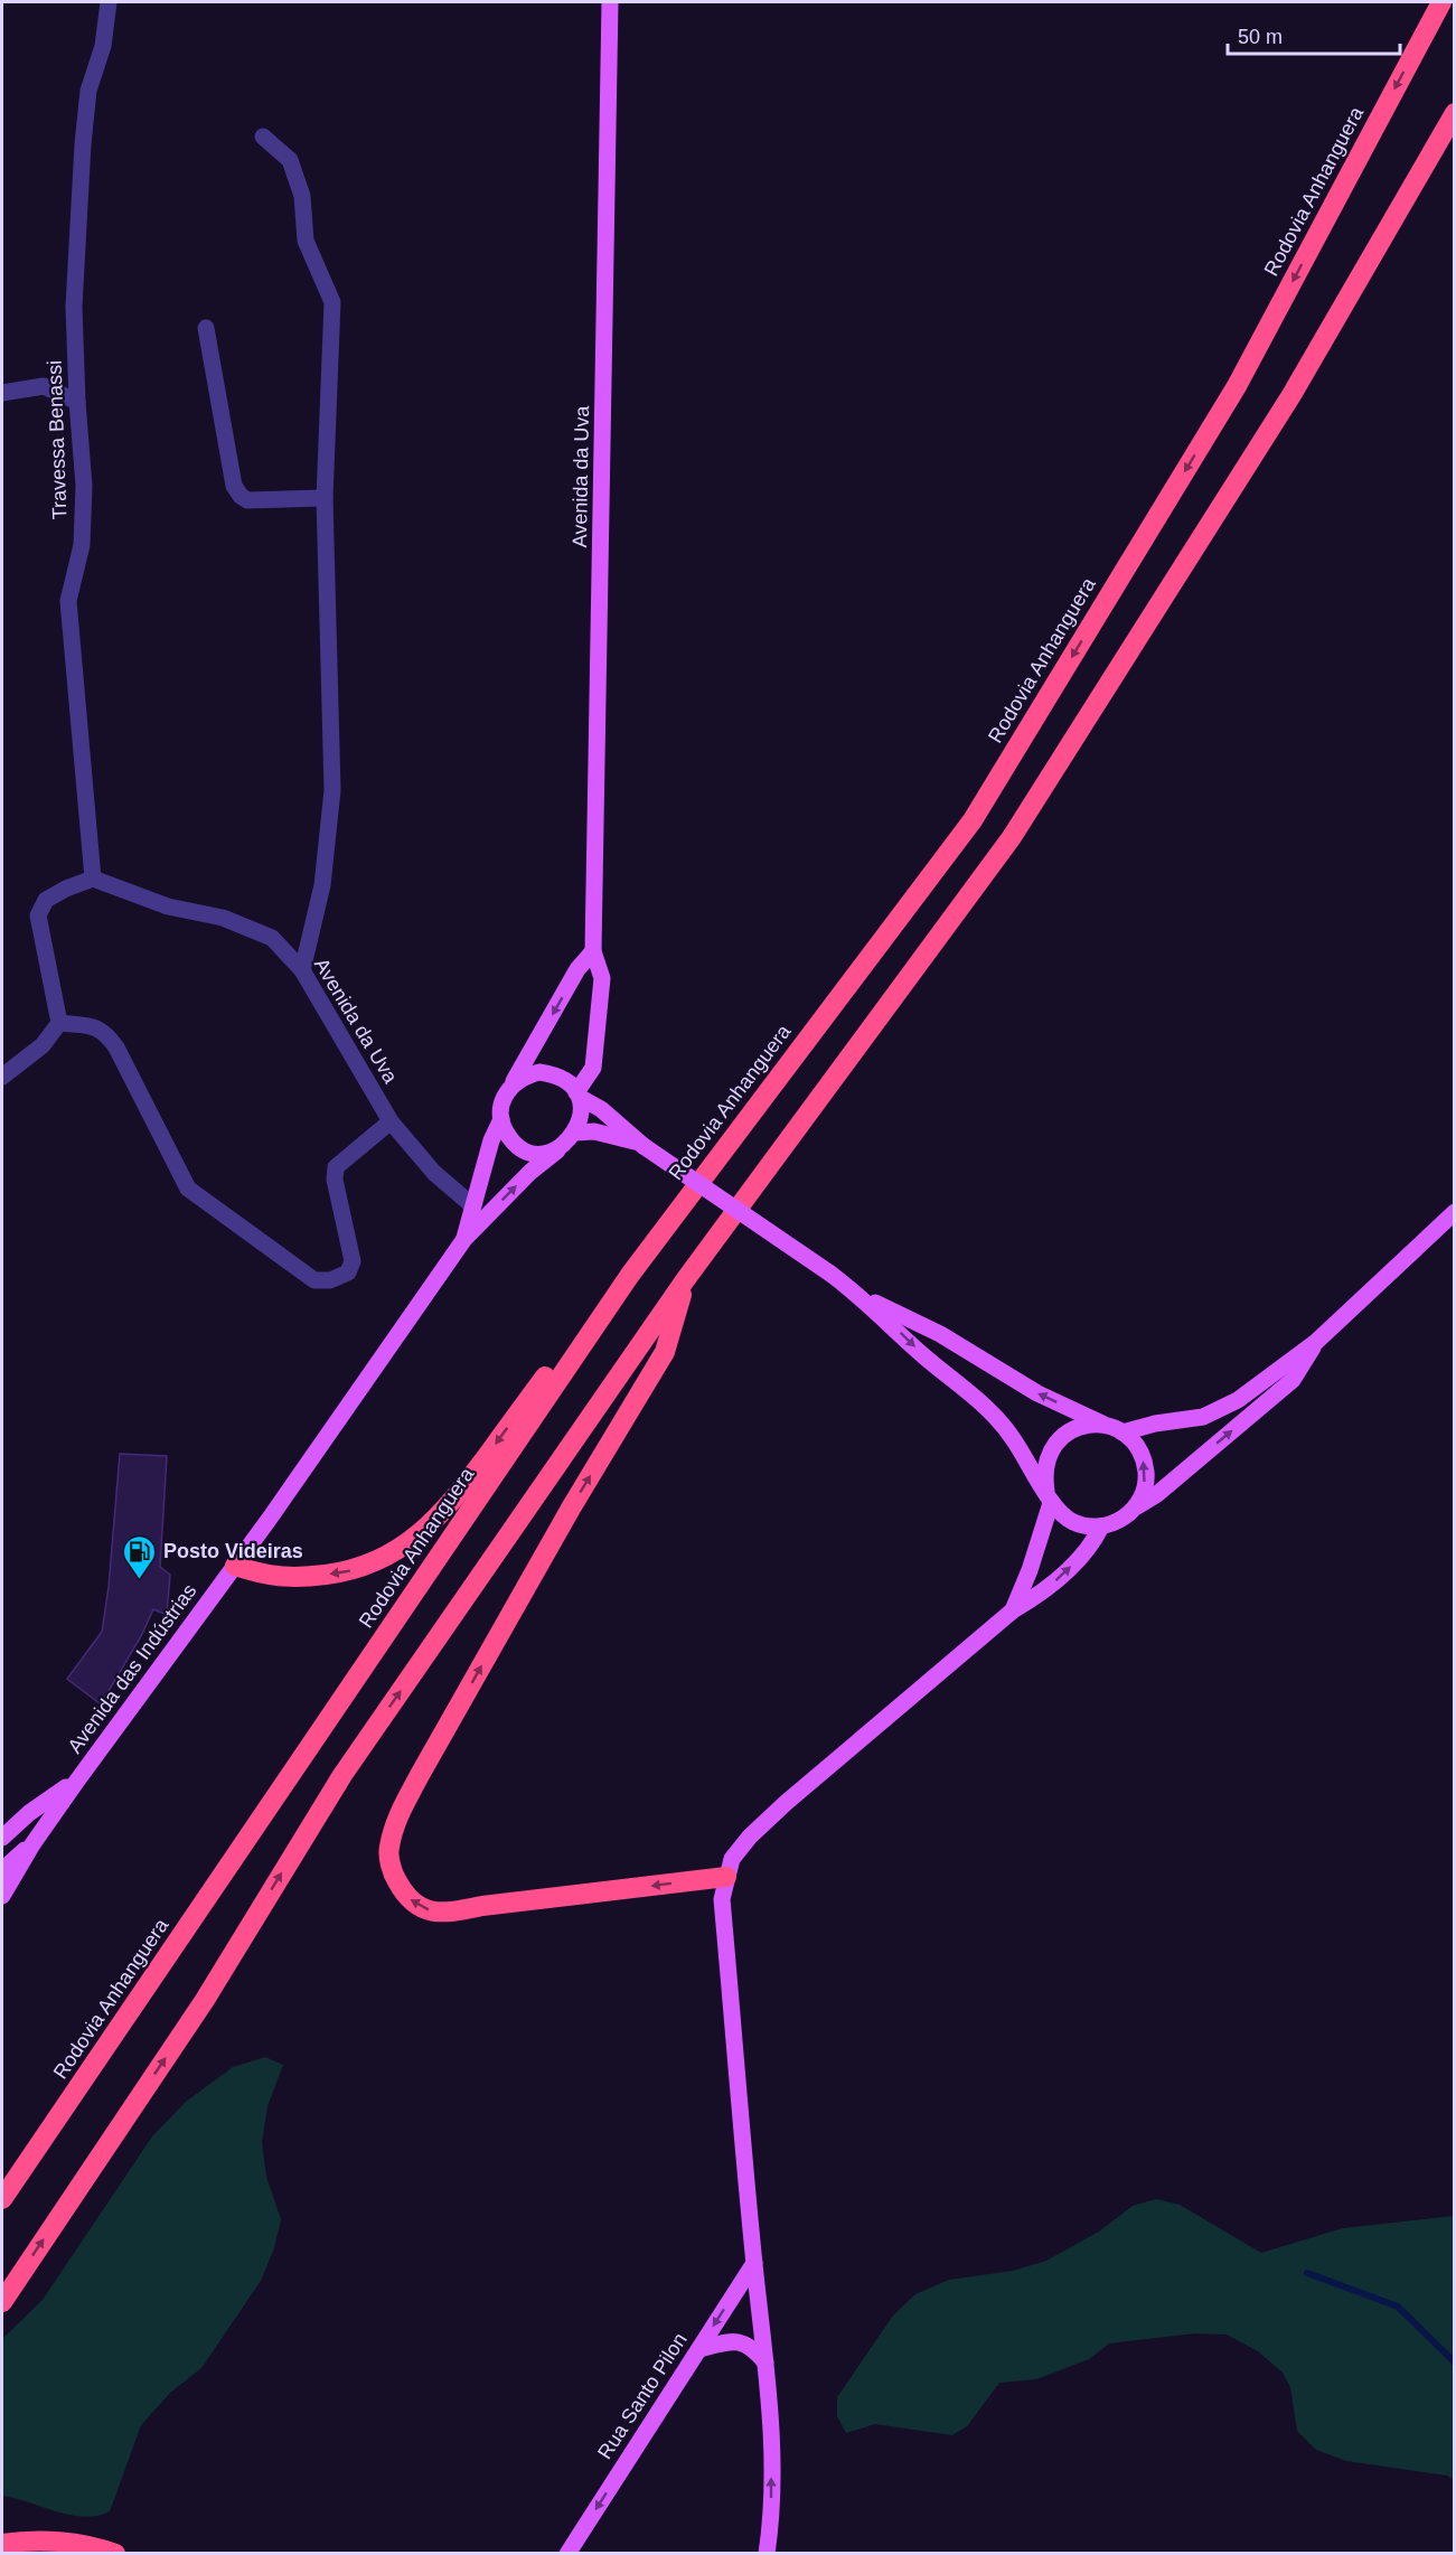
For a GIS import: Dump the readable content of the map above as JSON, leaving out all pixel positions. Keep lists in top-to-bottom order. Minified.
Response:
{"streets":{"highway":["Rodovia Anhanguera"],"main road":["Avenida da Uva","Avenida das Indústrias","Rua Santo Pilon"],"street":["Travessa Benassi"]},"crossings":[["Travessa Benassi","Avenida da Uva"],["Avenida da Uva","Avenida das Indústrias"]],"one_way":["Rua Santo Pilon"],"places":{"fuel station":["Posto Videiras"]},"scale_bar":"50 m"}
